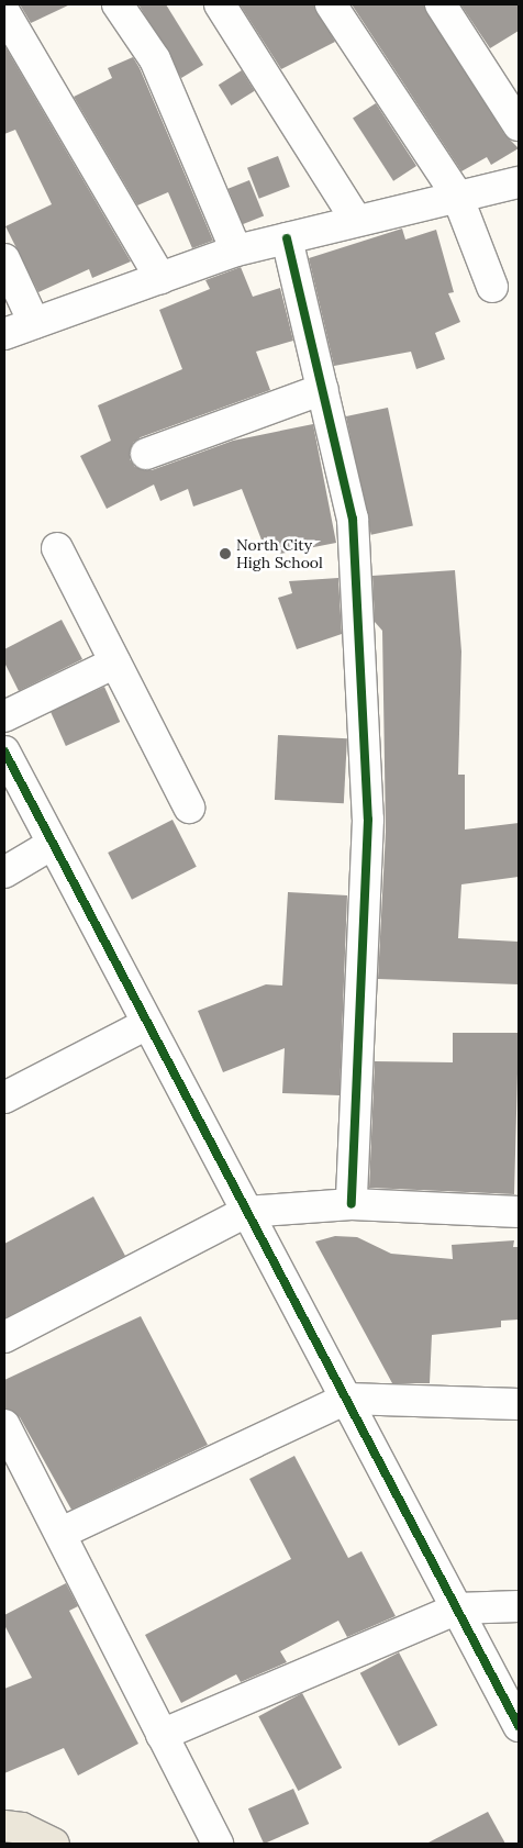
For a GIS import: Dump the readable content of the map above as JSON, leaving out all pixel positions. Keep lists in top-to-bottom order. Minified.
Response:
{"places":["North City High School"]}
